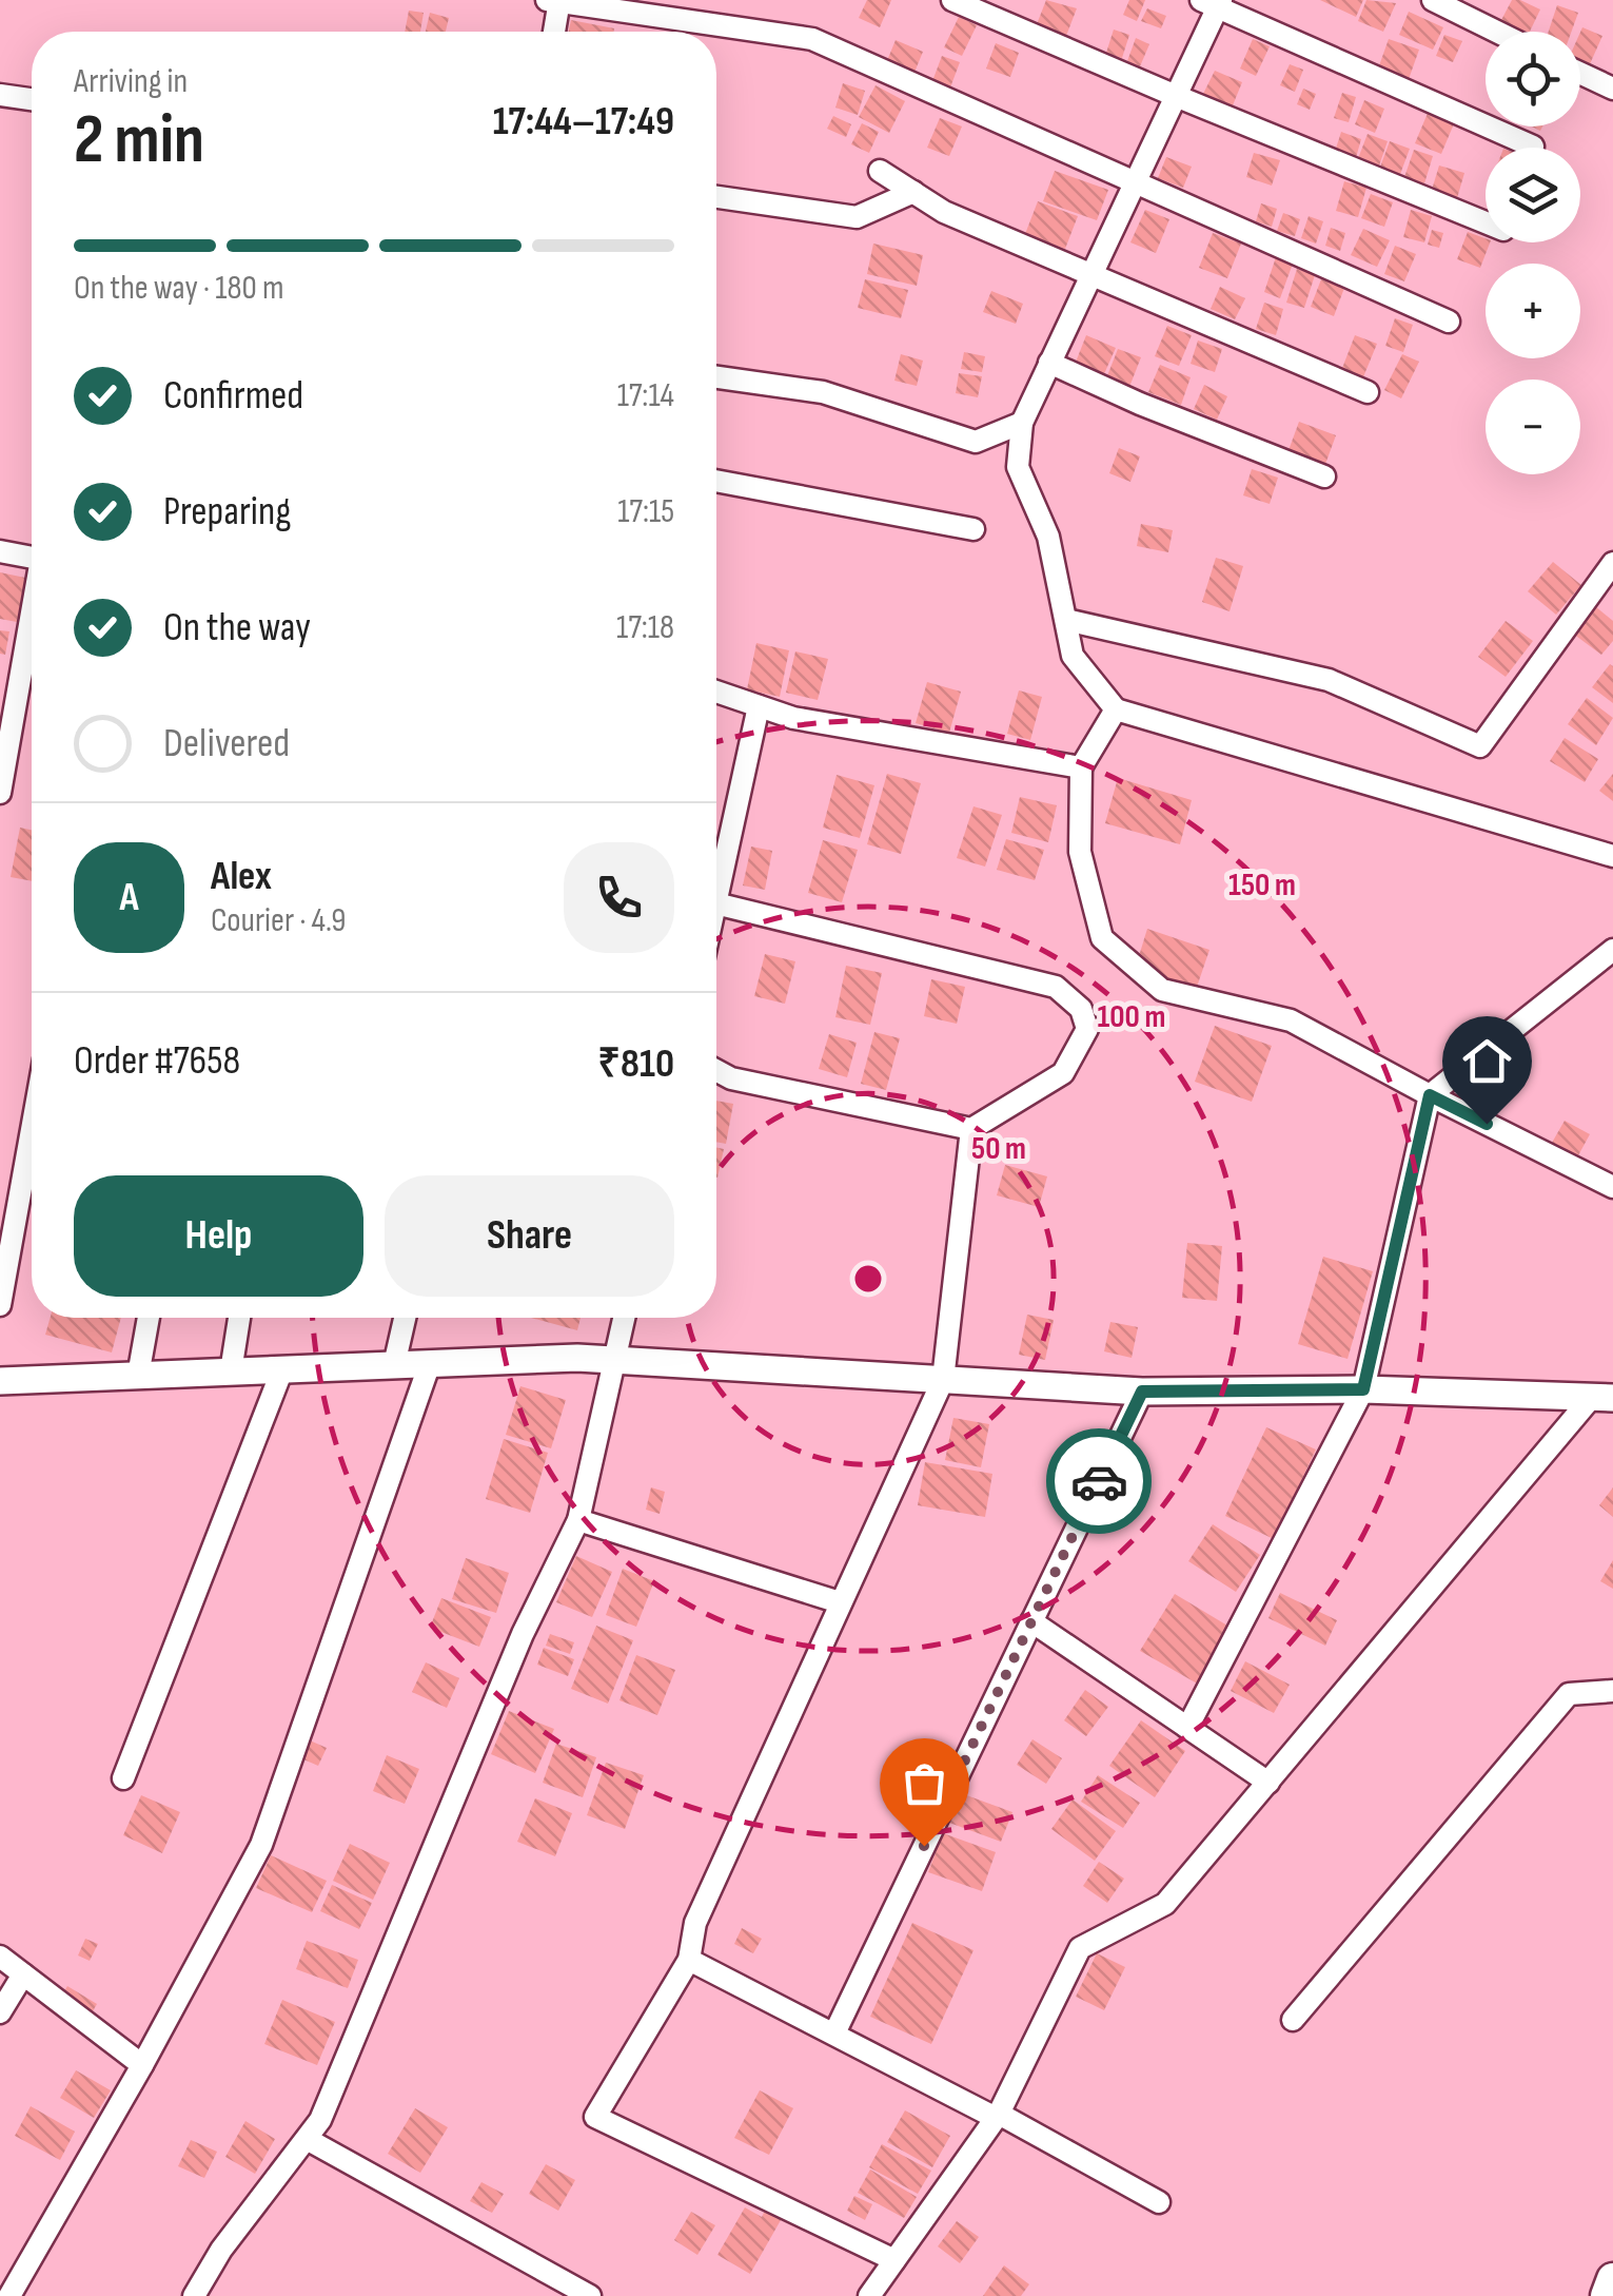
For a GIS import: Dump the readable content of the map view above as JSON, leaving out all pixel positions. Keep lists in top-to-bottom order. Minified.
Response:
{"page":{"map_buttons":["+","−"],"heading":["2 min","Arriving in","17:44–17:49"],"panel":["Alex","Courier · 4.9","Order #7658","₹810"],"bar":"On the way · 180 m","list":[["Confirmed","17:14"],["Preparing","17:15"],["On the way","17:18"],"Delivered"],"round":"A","buttons":["Help","Share"]},"rings":["150 m","100 m","50 m"]}
